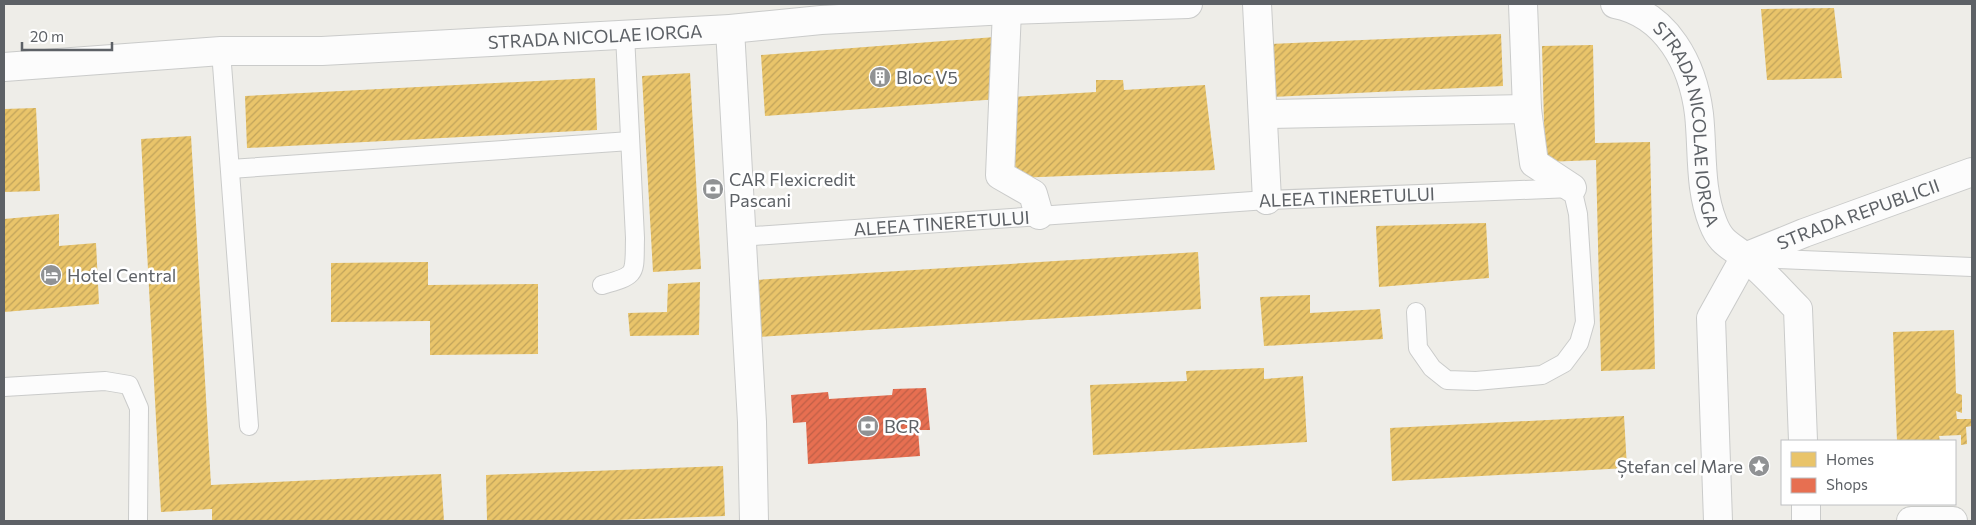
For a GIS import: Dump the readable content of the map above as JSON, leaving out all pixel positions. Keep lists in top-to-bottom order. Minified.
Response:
{"streets":{"street":["STRADA NICOLAE IORGA","STRADA REPUBLICII"],"lane":["ALEEA TINERETULUI"]},"crossings":[["STRADA NICOLAE IORGA","STRADA REPUBLICII"]],"places":{"building":["Bloc V5"],"bank":["CAR Flexicredit Pascani","BCR"],"hotel":["Hotel Central"],"place":["Ștefan cel Mare"]},"legend":["Homes","Shops"],"scale_bar":"20 m"}
